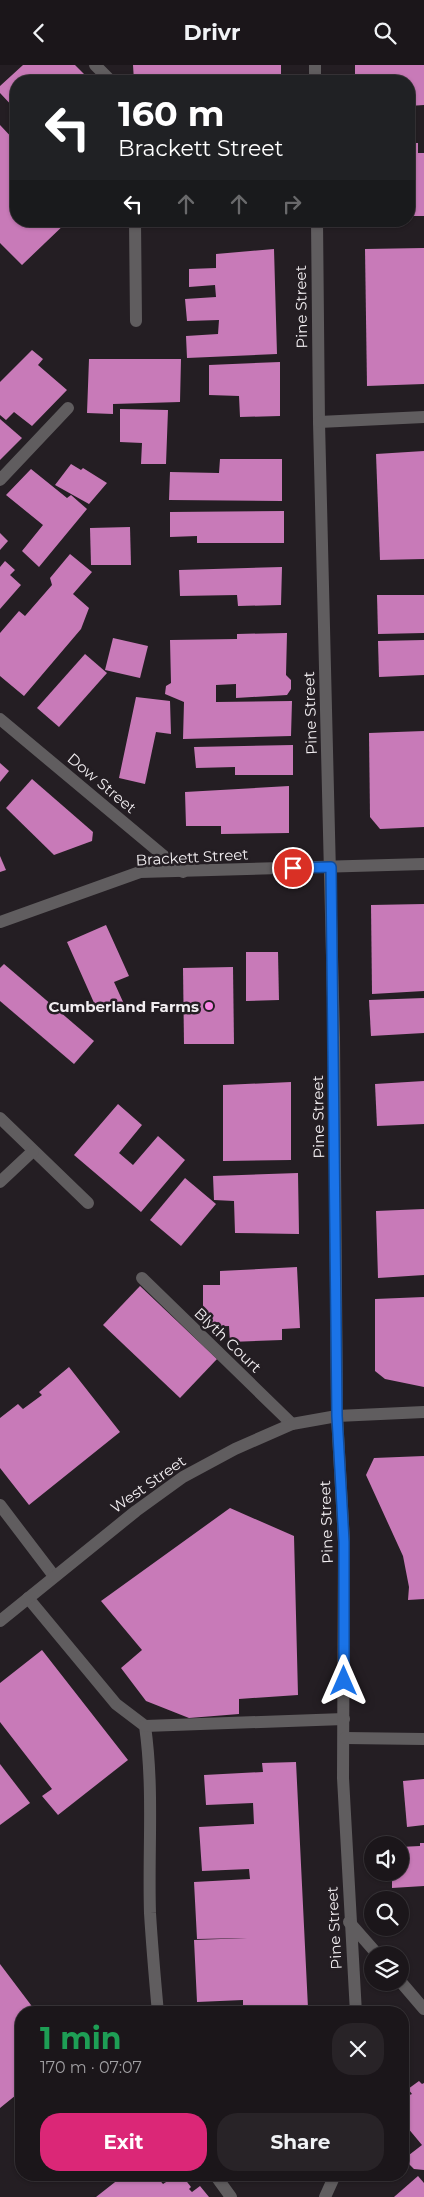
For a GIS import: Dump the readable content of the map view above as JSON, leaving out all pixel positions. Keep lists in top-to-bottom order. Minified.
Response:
{"streets":{"street":["Pine Street","Dow Street","Brackett Street","Blyth Court","West Street"]},"crossings":[["Pine Street","Brackett Street"],["Pine Street","West Street"],["Dow Street","Brackett Street"],["Blyth Court","West Street"]],"places":["Cumberland Farms"],"page":{"header":"Drivr","turn":["160 m","Brackett Street"],"heading":["1 min","170 m · 07:07"],"buttons":["Exit","Share"]}}
